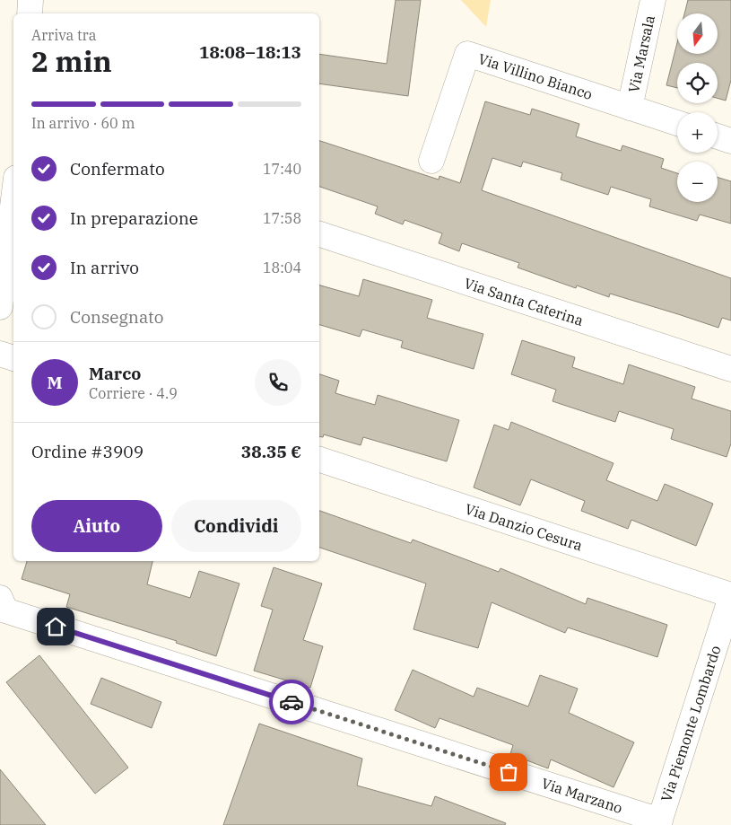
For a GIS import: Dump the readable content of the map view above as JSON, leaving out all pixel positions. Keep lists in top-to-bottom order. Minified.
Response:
{"streets":{"street":["Via Marsala","Via Villino Bianco","Via Santa Caterina","Via Danzio Cesura","Via Piemonte Lombardo","Via Marzano"]},"crossings":[["Via Marsala","Via Villino Bianco"],["Via Danzio Cesura","Via Piemonte Lombardo"],["Via Piemonte Lombardo","Via Marzano"]],"north":"bottom","page":{"map_buttons":["+","−"],"heading":["2 min","Arriva tra","18:08–18:13"],"panel":["Marco","Corriere · 4.9","Ordine #3909","38.35 €"],"bar":"In arrivo · 60 m","list":[["Confermato","17:40"],["In preparazione","17:58"],["In arrivo","18:04"],"Consegnato"],"round":"M","buttons":["Aiuto","Condividi"]}}
